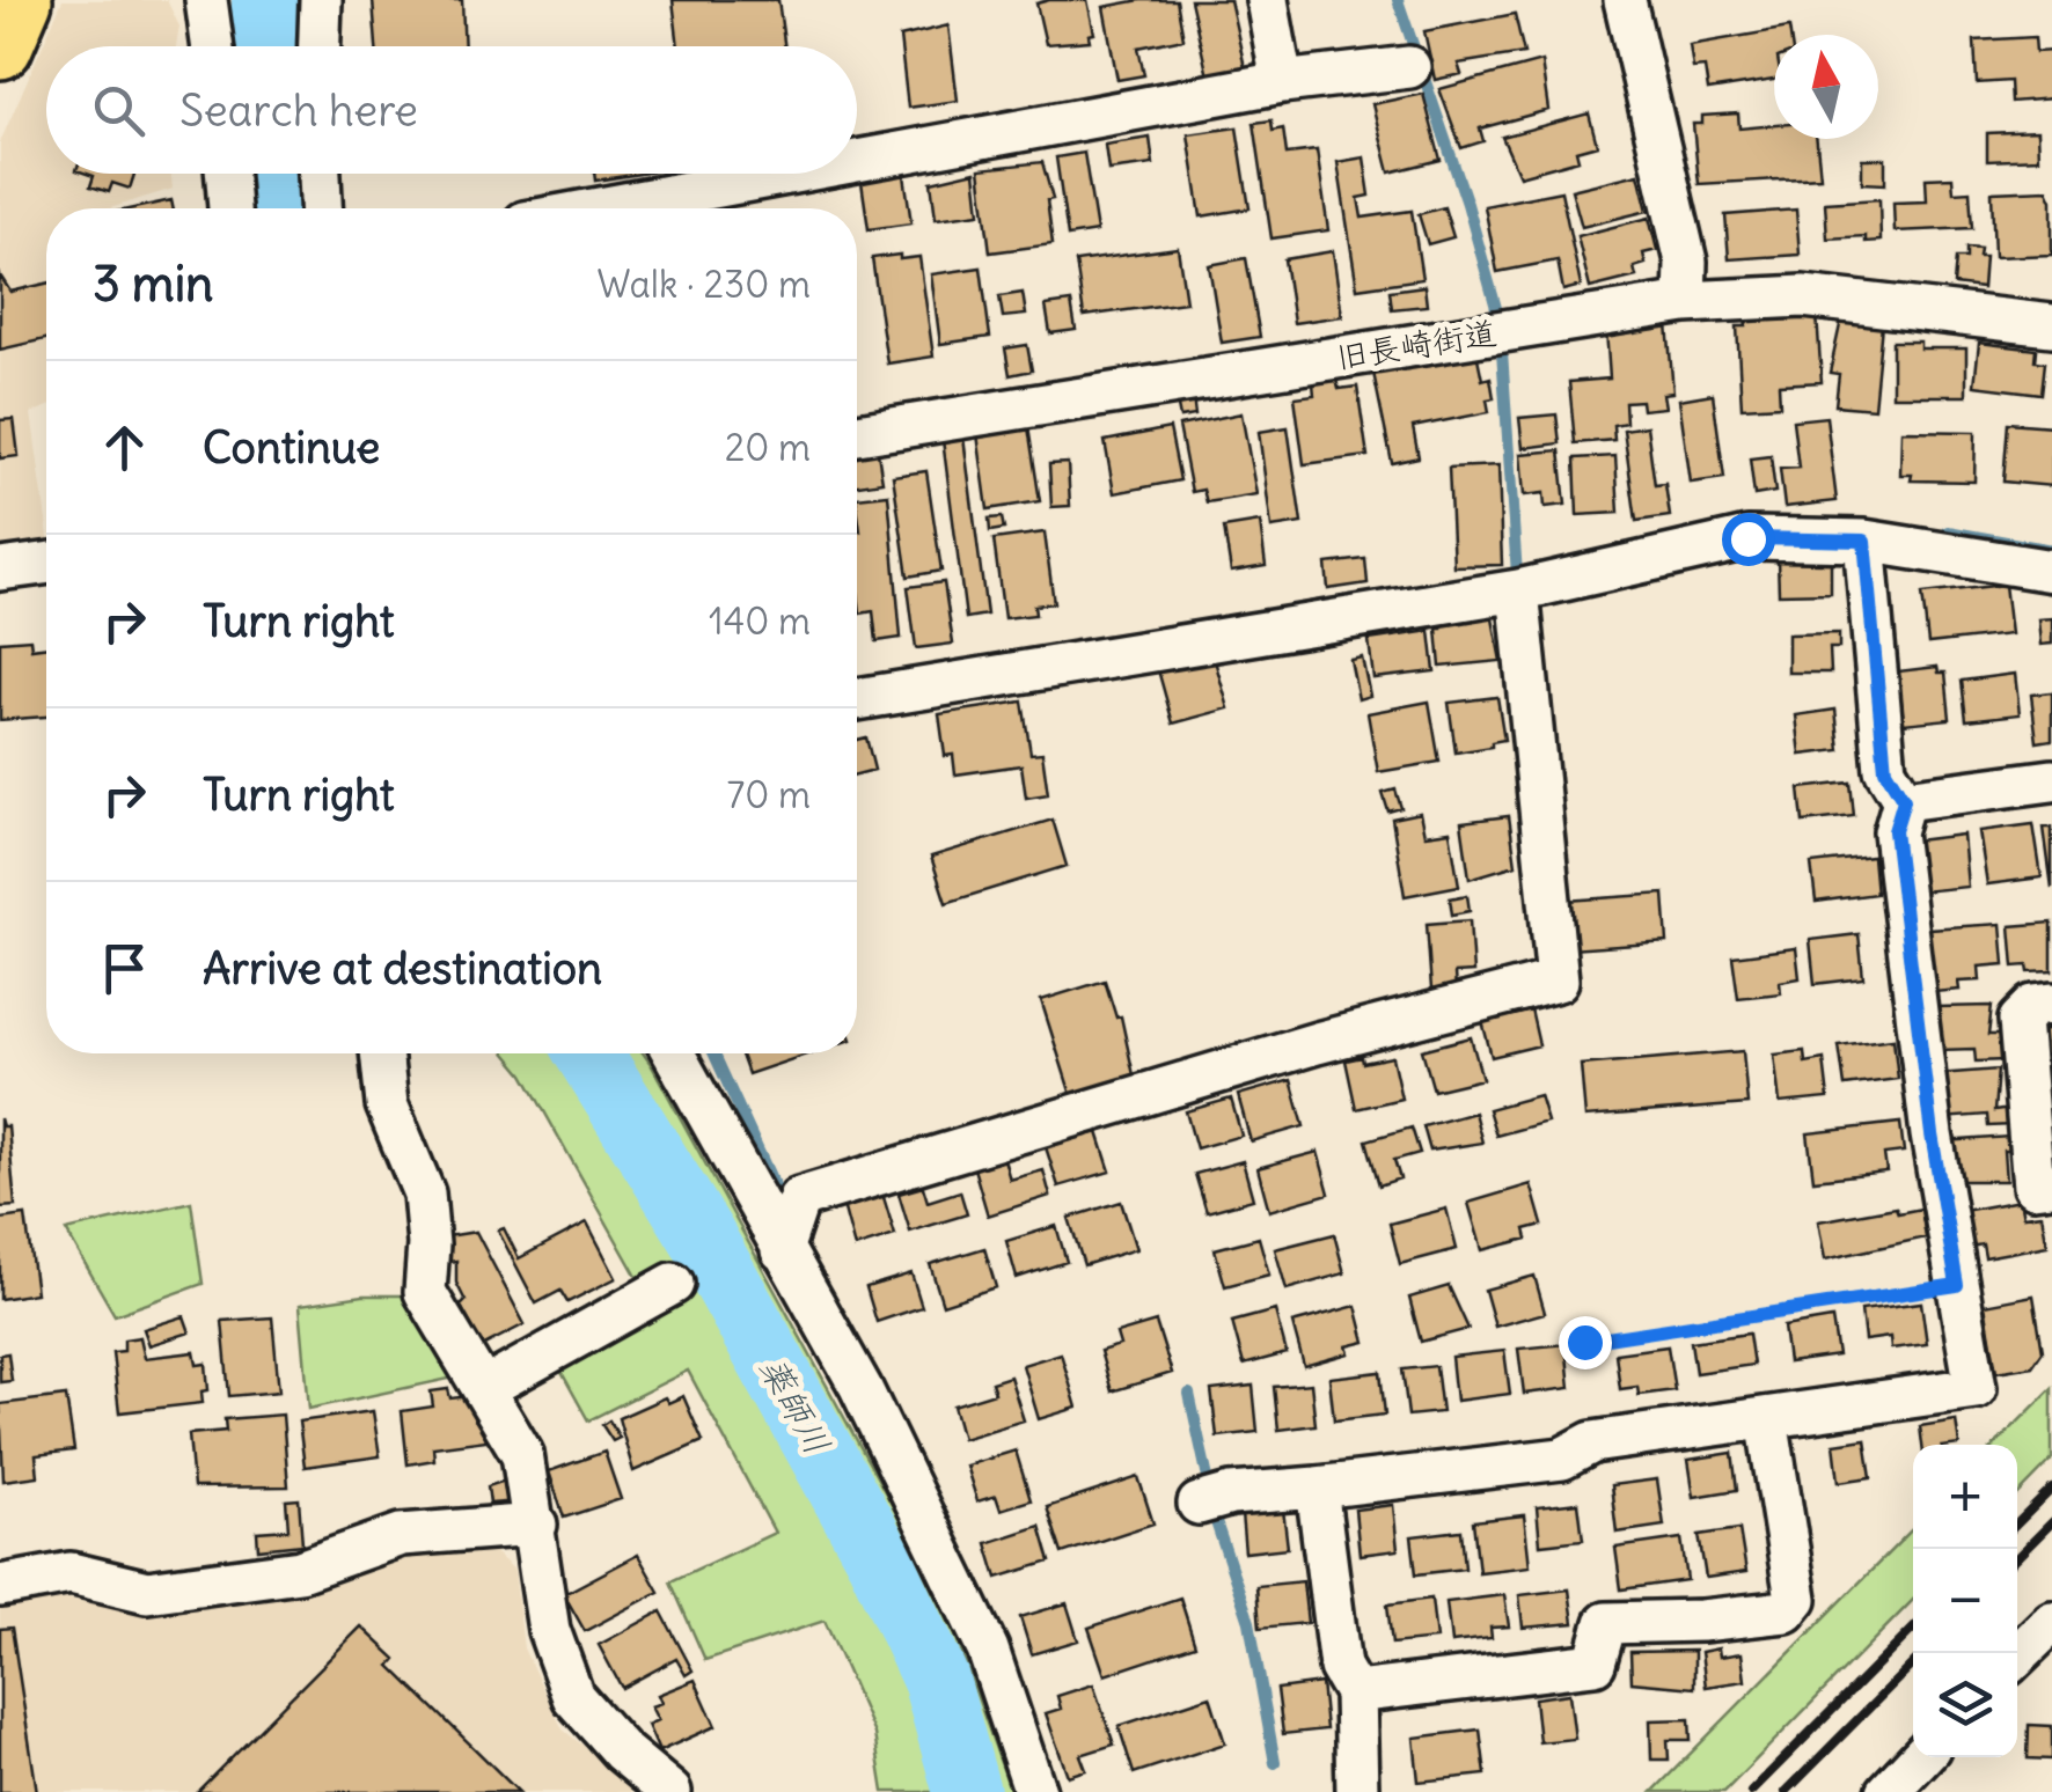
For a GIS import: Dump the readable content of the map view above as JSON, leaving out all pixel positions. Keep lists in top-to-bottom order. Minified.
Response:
{"streets":{"street":["旧長崎街道"]},"water":["薬師川"],"north":"top","page":{"search":"Search here","heading":["3 min","Walk · 230 m"],"list":[["Continue","20 m"],["Turn right","140 m"],["Turn right","70 m"],"Arrive at destination"],"map_buttons":["+","−"]}}
